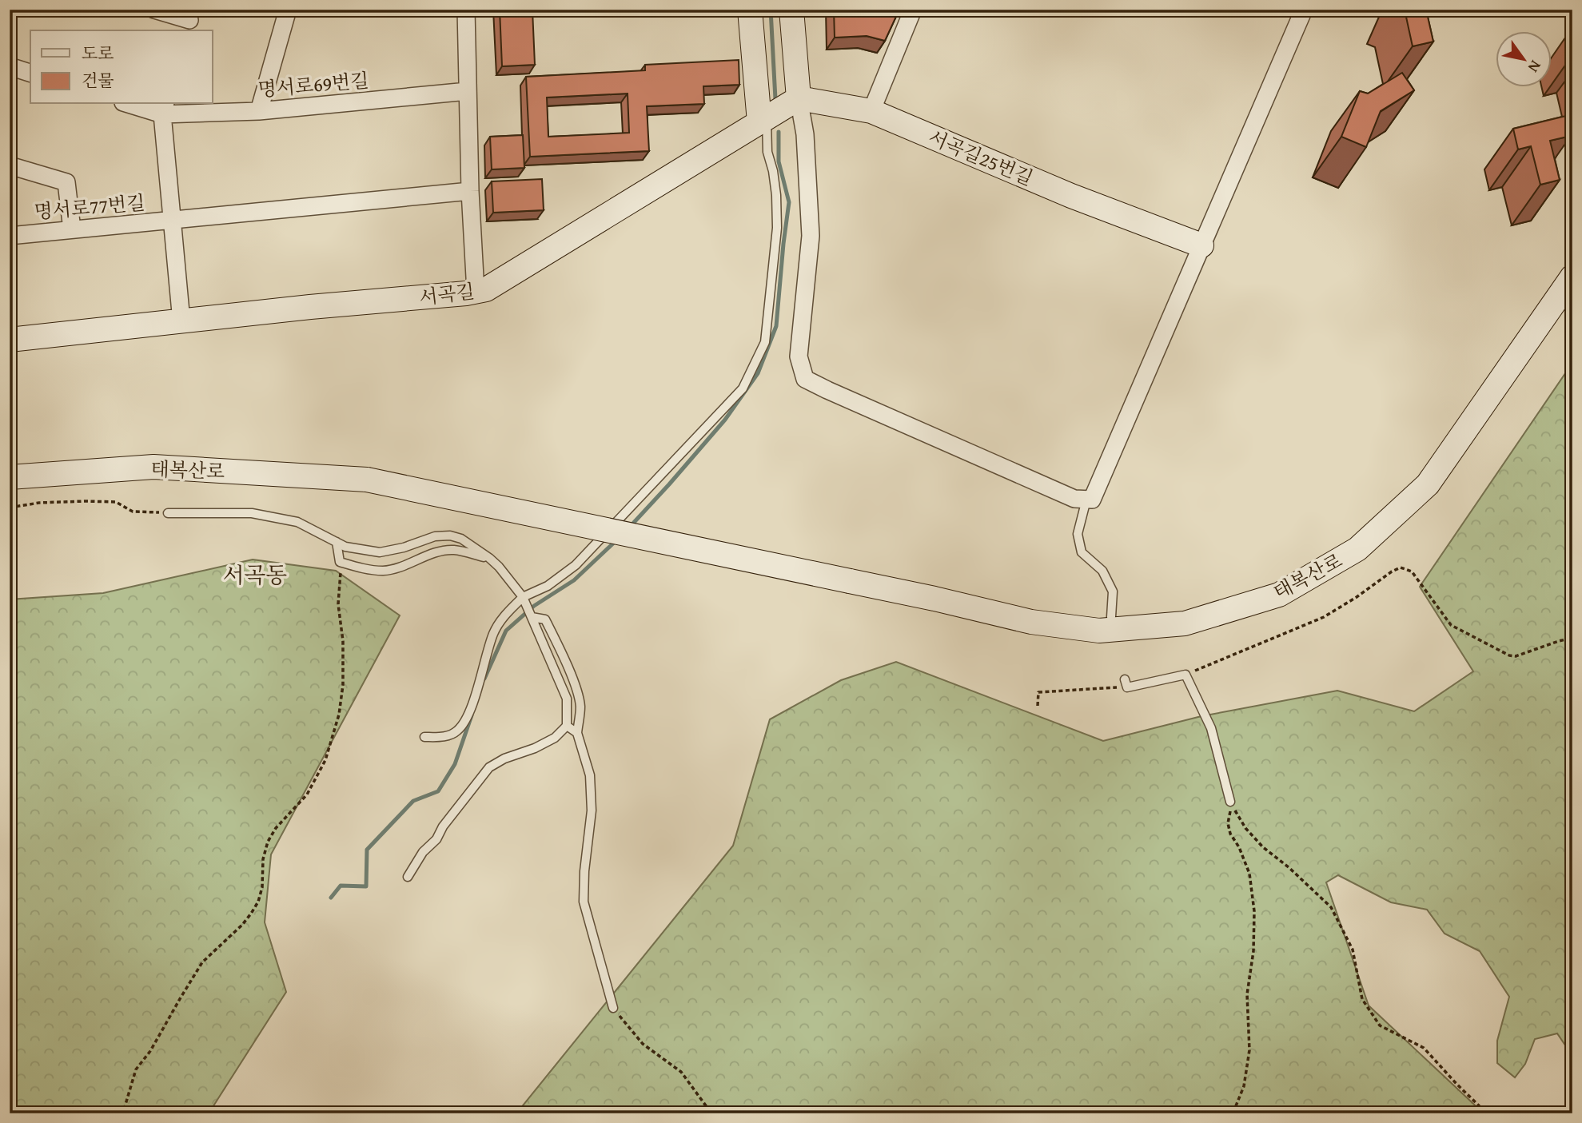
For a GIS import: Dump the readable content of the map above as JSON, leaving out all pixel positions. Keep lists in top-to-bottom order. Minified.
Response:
{"streets":{"street":["명서로69번길","서곡길25번길","명서로77번길","서곡길","태복산로"]},"crossings":[["명서로69번길","명서로77번길"],["명서로77번길","서곡길"]],"districts":["서곡동"],"legend":["도로","건물"],"north":"bottom right"}
